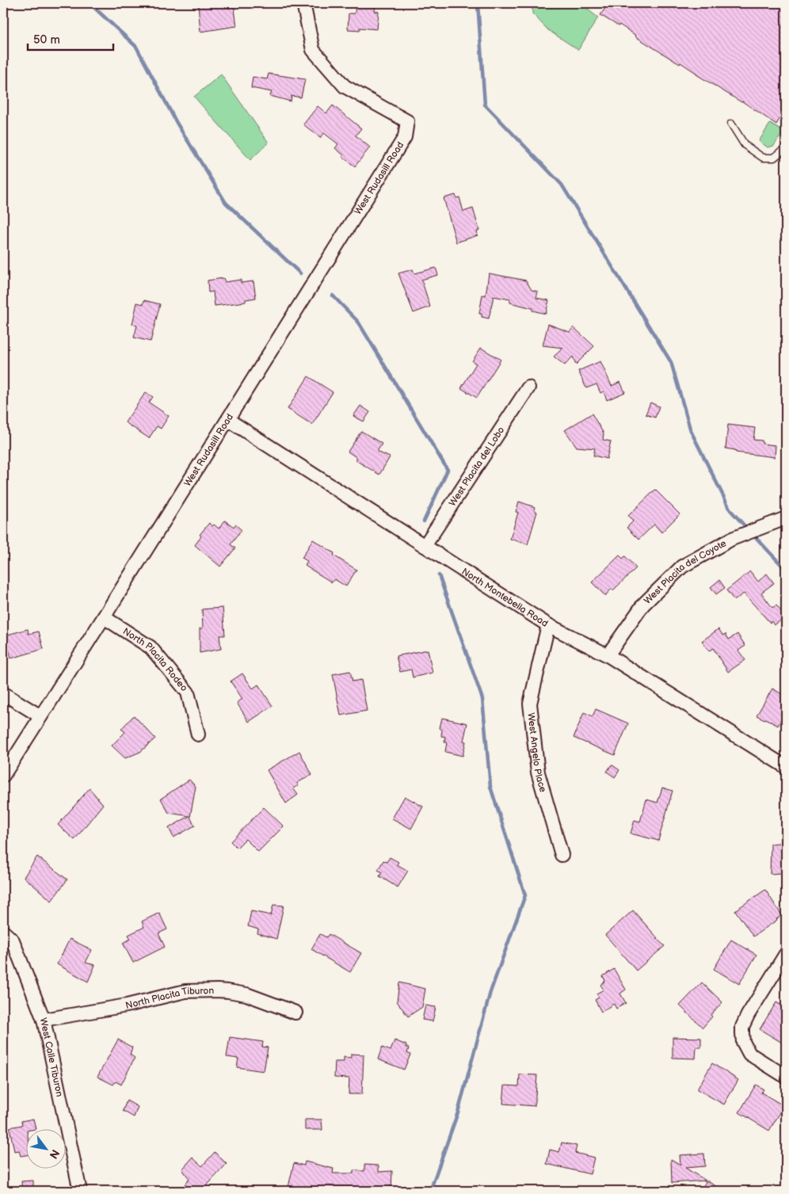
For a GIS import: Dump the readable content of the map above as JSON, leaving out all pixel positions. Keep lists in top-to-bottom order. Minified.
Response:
{"streets":{"street":["West Rudasill Road","West Placita del Lobo","West Placita del Coyote","North Montebella Road","North Placita Rodeo","West Angelo Place","North Placita Tiburon","West Calle Tiburon"]},"crossings":[["West Rudasill Road","North Montebella Road"],["West Rudasill Road","North Placita Rodeo"],["West Placita del Lobo","North Montebella Road"],["West Placita del Coyote","North Montebella Road"],["North Montebella Road","West Angelo Place"],["North Placita Tiburon","West Calle Tiburon"]],"scale_bar":"50 m","north":"bottom right"}
